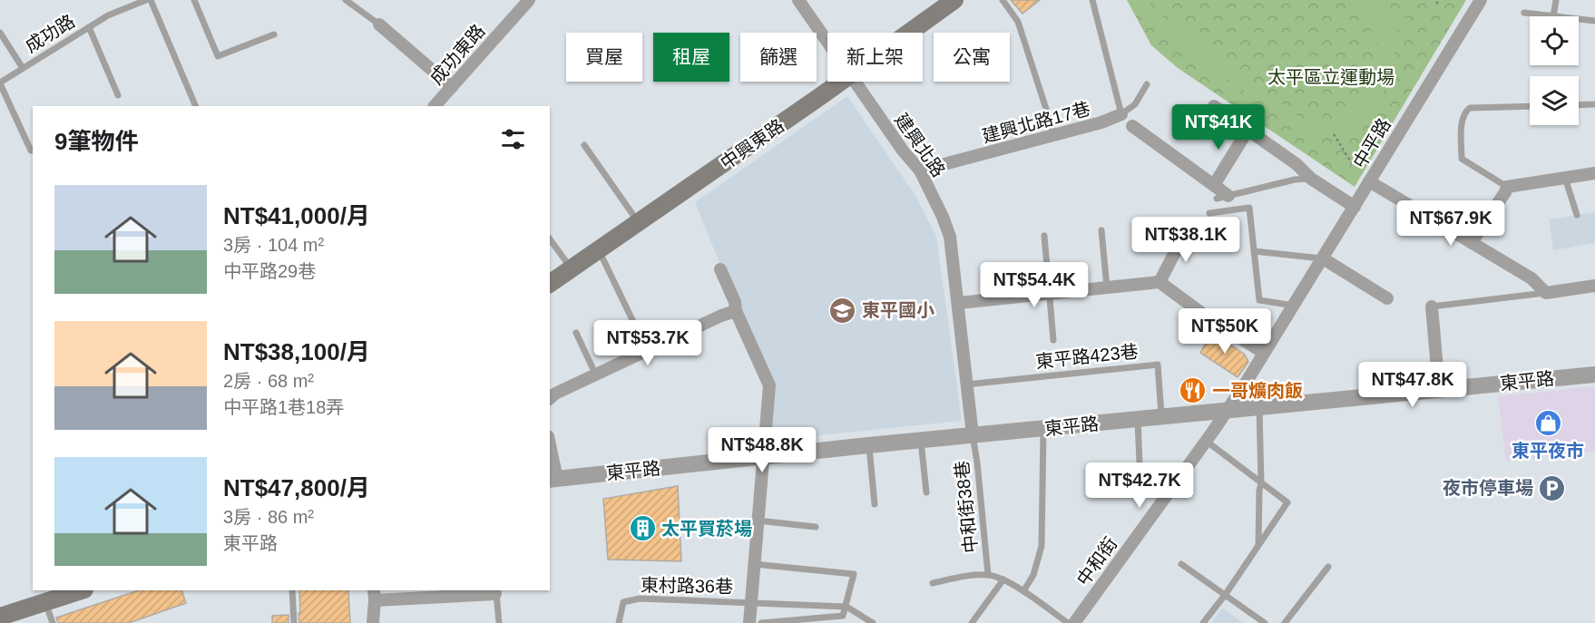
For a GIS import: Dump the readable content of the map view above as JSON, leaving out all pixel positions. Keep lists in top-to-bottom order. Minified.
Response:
{"streets":{"main road":["中興東路"],"street":["成功東路","建興北路17巷","中平路","建興北路","東平路","中和街"],"lane":["成功路","東平路423巷","中和街38巷","東村路36巷"]},"crossings":[["建興北路17巷","建興北路"],["中平路","東平路"],["中平路","中和街"],["建興北路","東平路423巷"],["建興北路","東平路"],["建興北路","中和街38巷"],["東平路423巷","東平路"],["東平路","中和街38巷"],["東平路","中和街"]],"parks":["太平區立運動場"],"places":{"school or university":["東平國小"],"restaurant":["一哥爌肉飯"],"shop":["東平夜市"],"parking":["夜市停車場"],"building":["太平買菸場"]},"page":{"chip":["買屋","租屋","篩選","新上架","公寓"],"price":["NT$41K","NT$67.9K","NT$38.1K","NT$54.4K","NT$50K","NT$53.7K","NT$47.8K","NT$48.8K","NT$42.7K"],"heading":"9筆物件","list":[{"name":"NT$41,000/月","note":"3房 · 104 m² · 中平路29巷"},{"name":"NT$38,100/月","note":"2房 · 68 m² · 中平路1巷18弄"},{"name":"NT$47,800/月","note":"3房 · 86 m² · 東平路"}]}}
